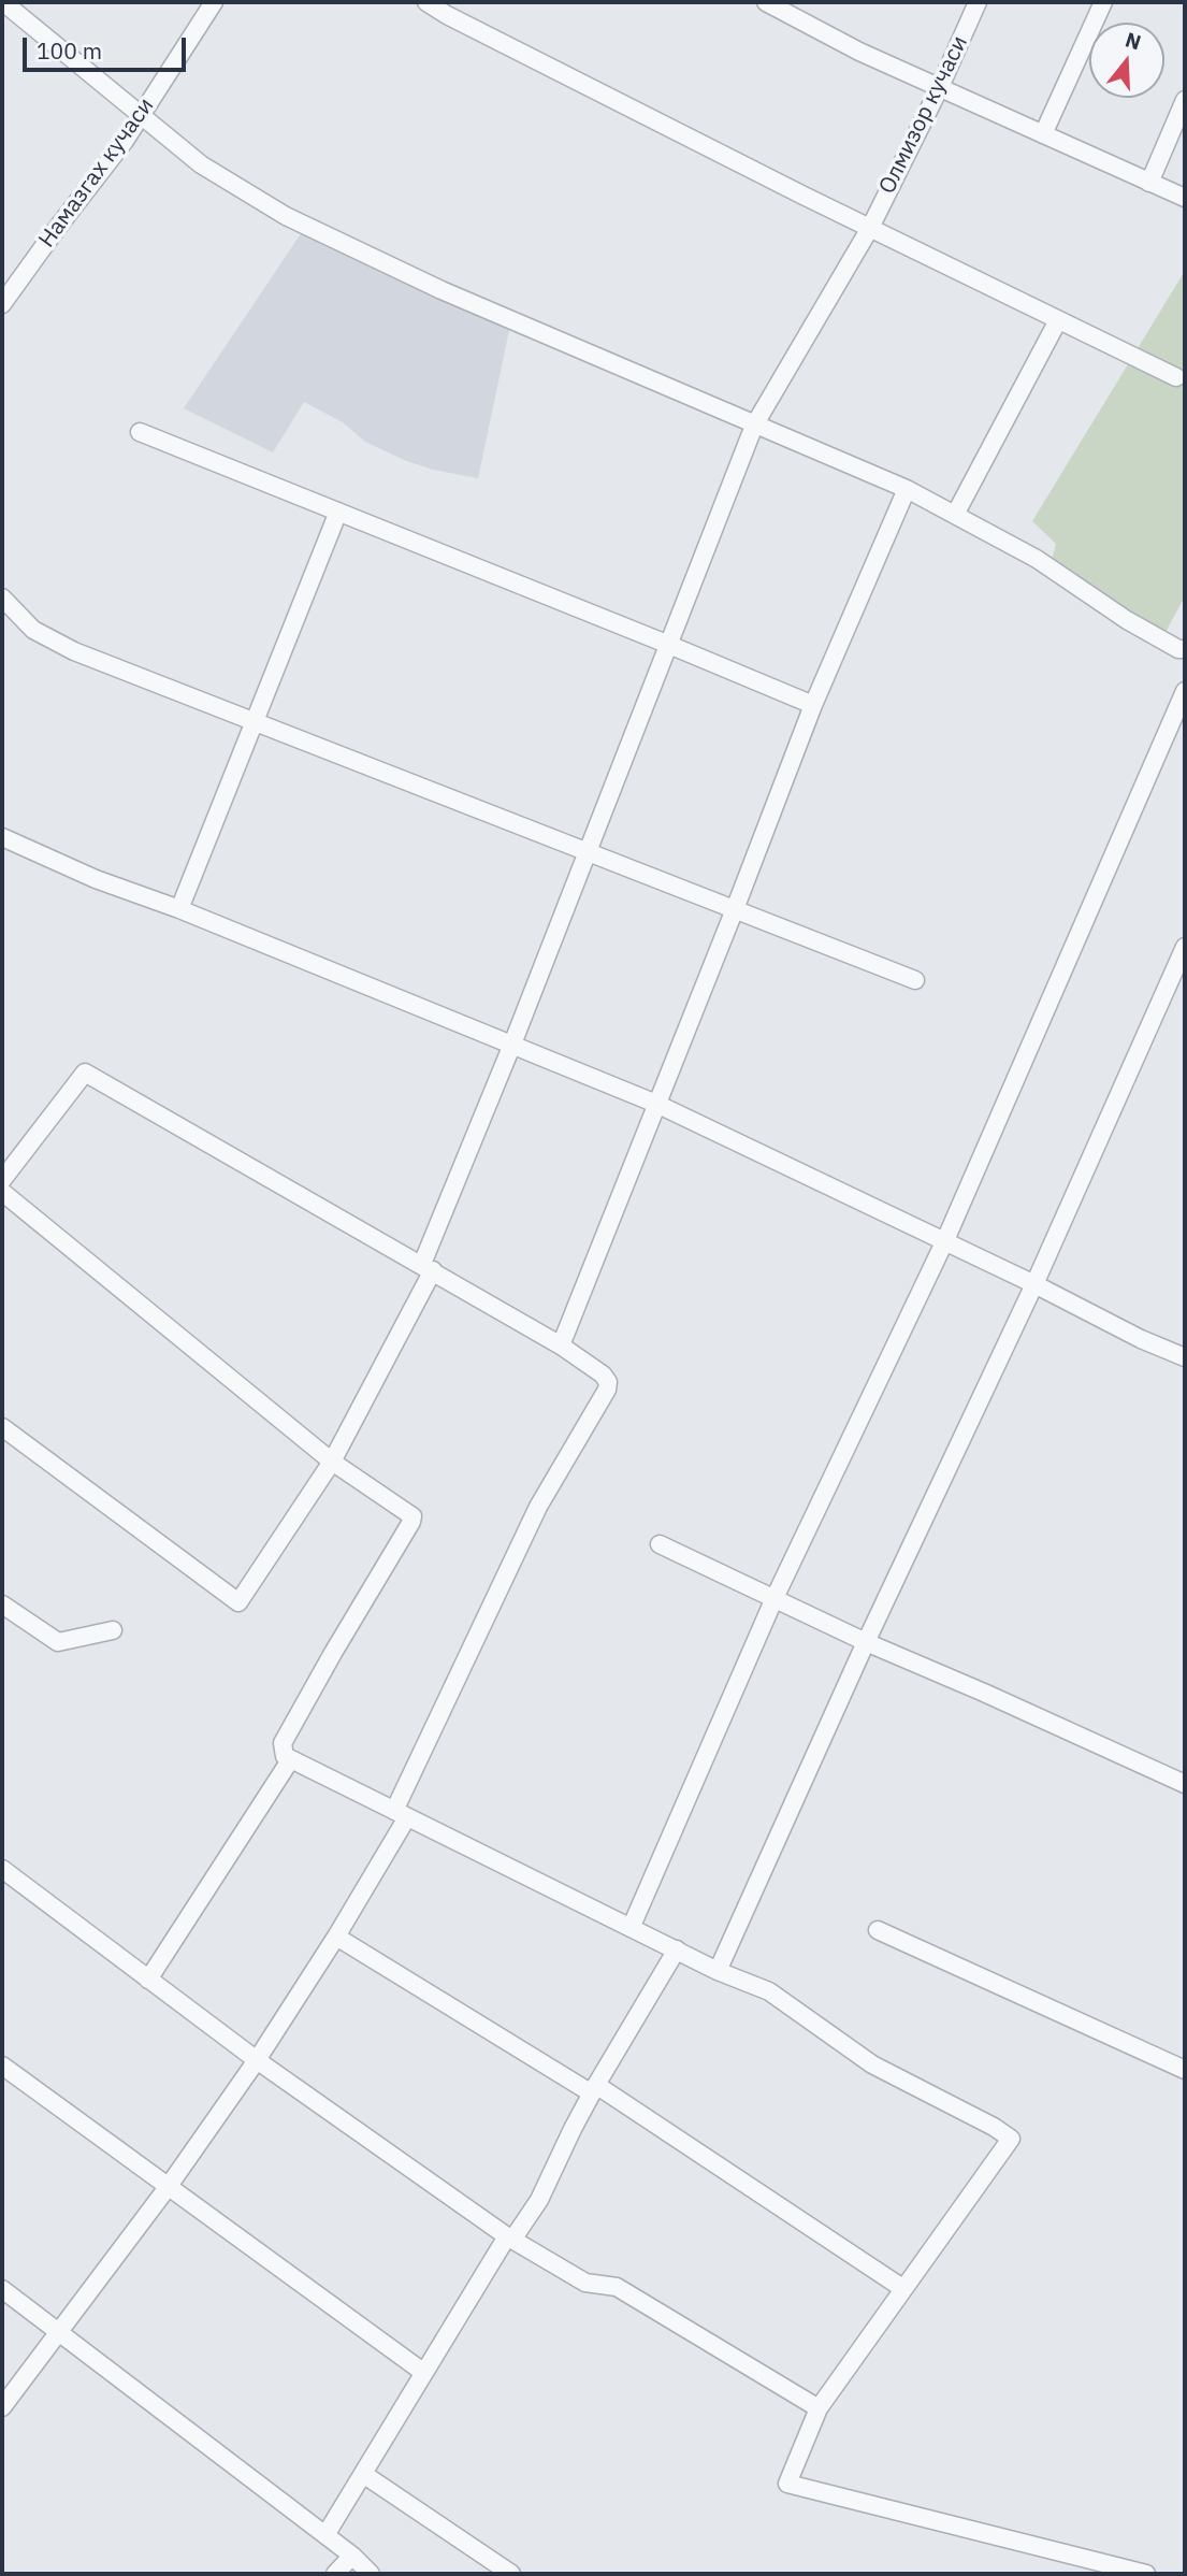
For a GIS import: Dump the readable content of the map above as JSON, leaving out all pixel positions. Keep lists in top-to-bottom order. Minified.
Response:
{"streets":{"street":["Олмизор кучаси","Намазгах кучаси"]},"scale_bar":"100 m","north":"top"}
